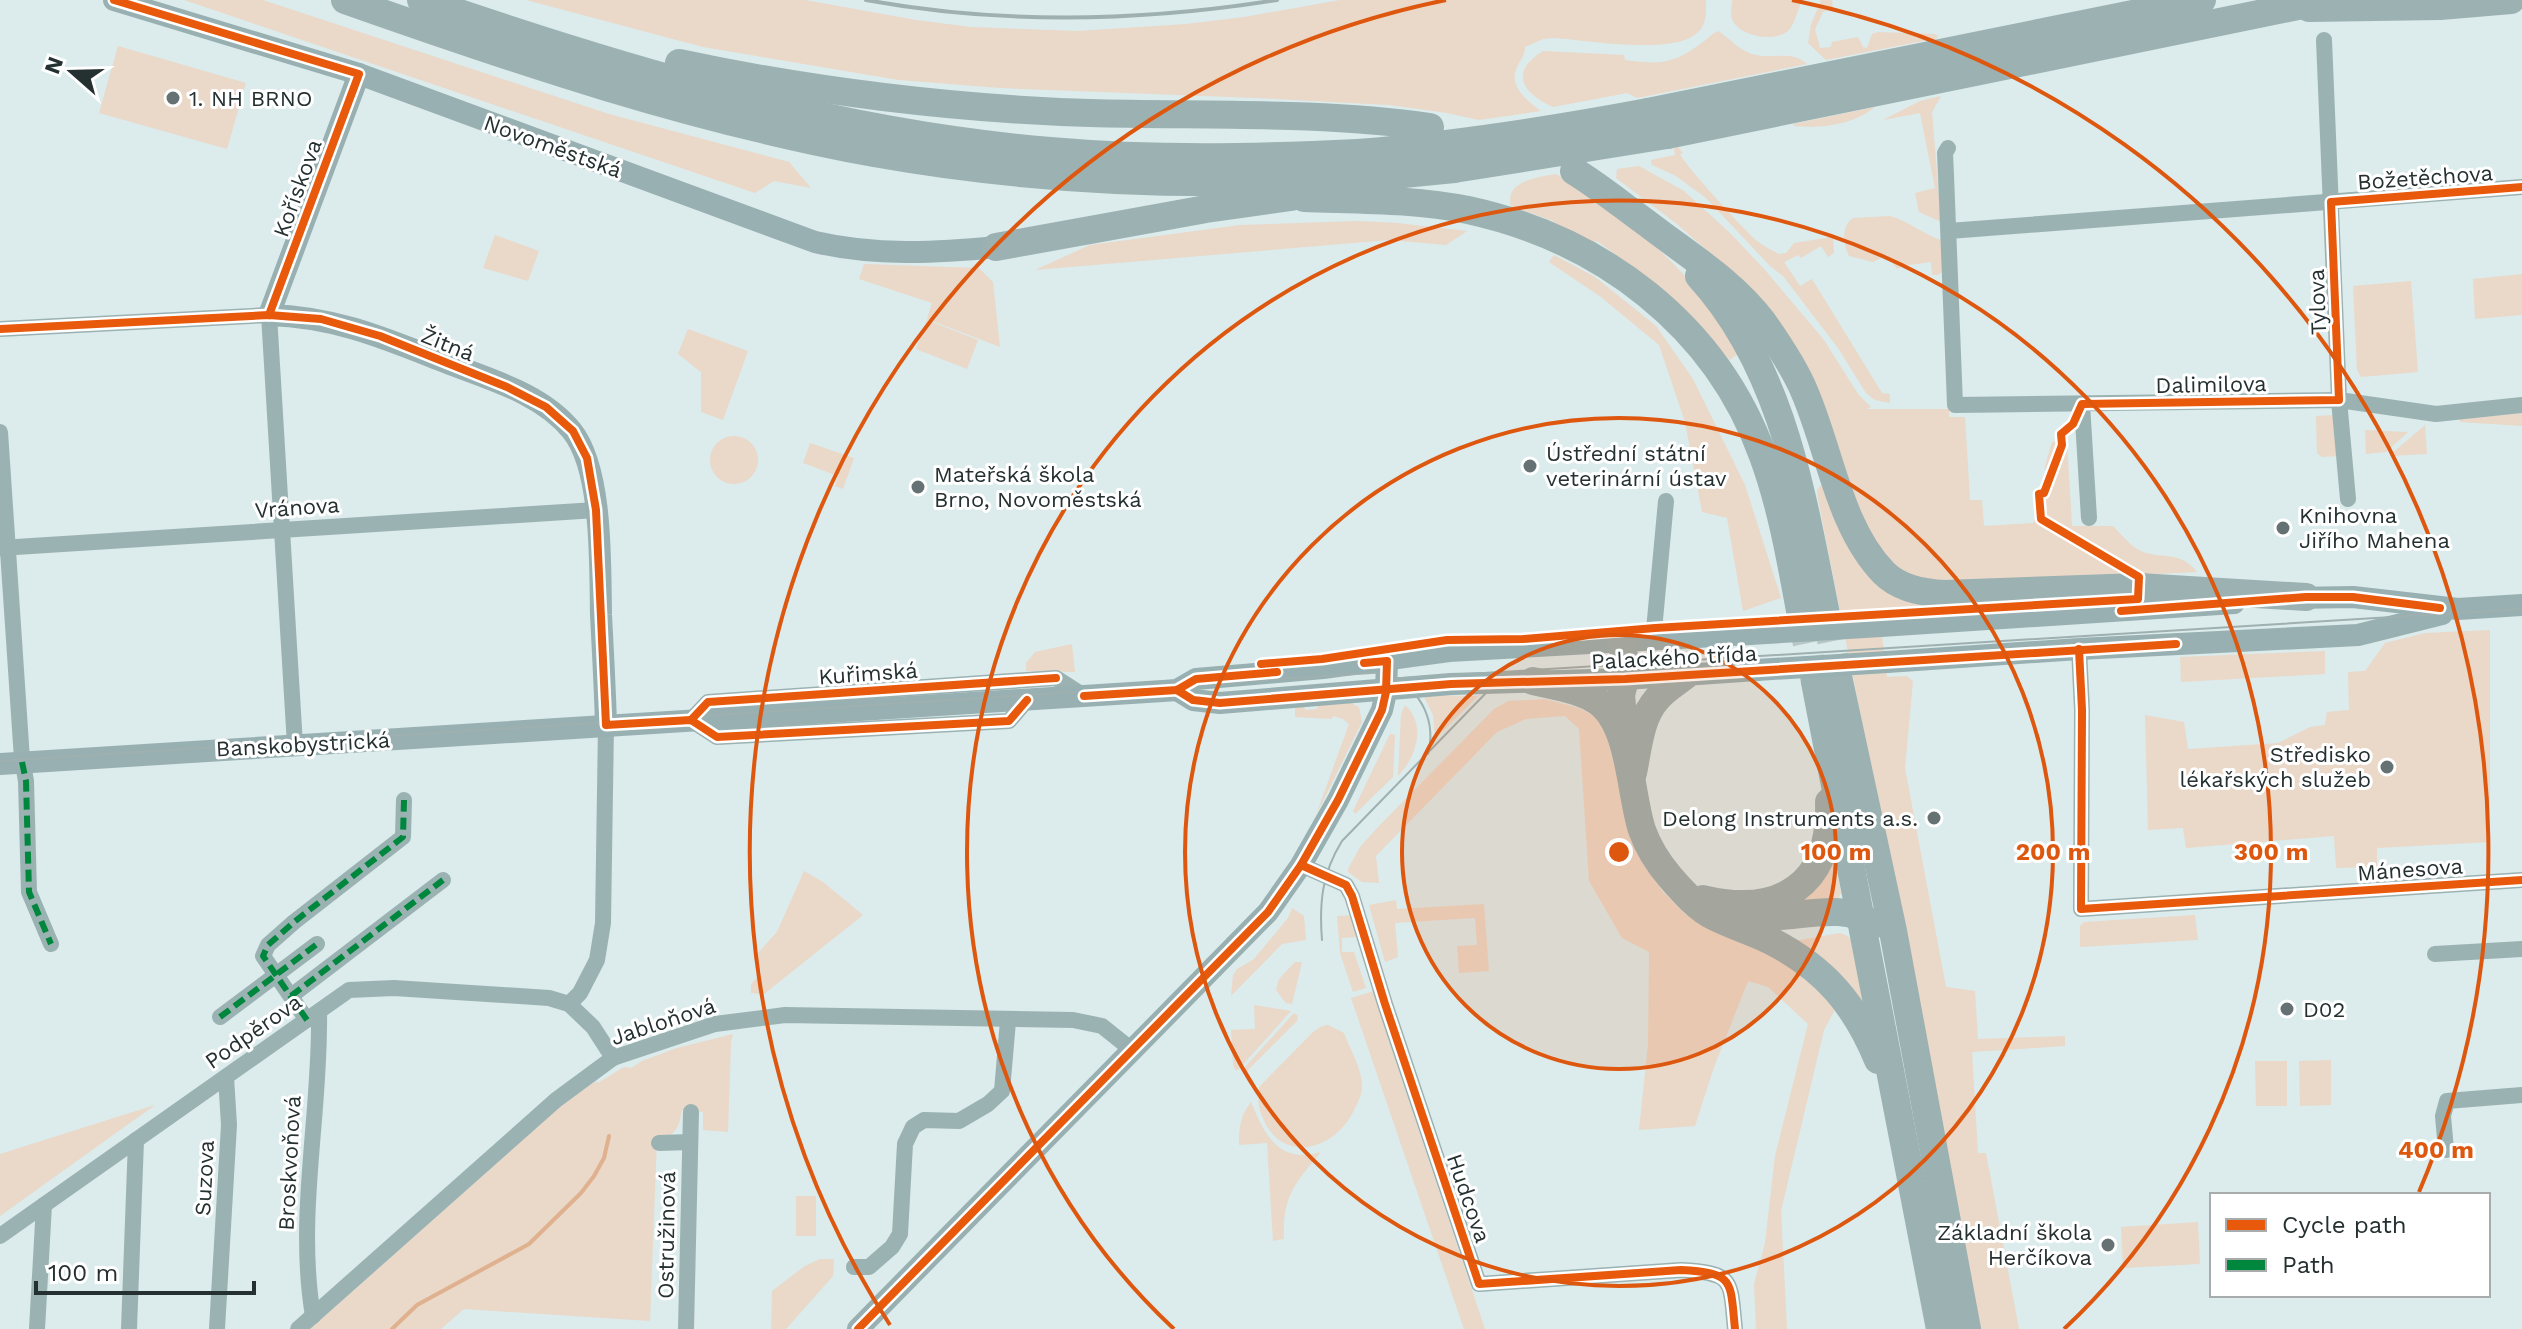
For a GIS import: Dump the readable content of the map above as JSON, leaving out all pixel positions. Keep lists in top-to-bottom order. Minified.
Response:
{"streets":{"street":["Novoměstská","Božetěchova","Kořískova","Tylova","Žitná","Dalimilova","Vránova","Palackého třída","Kuřimská","Banskobystrická","Mánesova","Jabloňová","Podpěrova","Broskvoňová","Suzova","Hudcova","Ostružinová"]},"crossings":[["Novoměstská","Kořískova"],["Božetěchova","Tylova"],["Božetěchova","Dalimilova"],["Kořískova","Žitná"],["Kořískova","Vránova"],["Kořískova","Banskobystrická"],["Tylova","Dalimilova"],["Žitná","Vránova"],["Žitná","Kuřimská"],["Žitná","Banskobystrická"],["Palackého třída","Kuřimská"],["Palackého třída","Mánesova"],["Kuřimská","Banskobystrická"],["Jabloňová","Broskvoňová"],["Podpěrova","Broskvoňová"],["Podpěrova","Suzova"]],"places":["1. NH BRNO","Ústřední státní veterinární ústav","Mateřská škola Brno, Novoměstská","Knihovna Jiřího Mahena","Středisko lékařských služeb","Delong Instruments a.s.","D02","Základní škola Herčíkova"],"legend":["Cycle path","Path"],"scale_bar":"100 m","north":"left","rings":["100 m","200 m","300 m","400 m"]}
